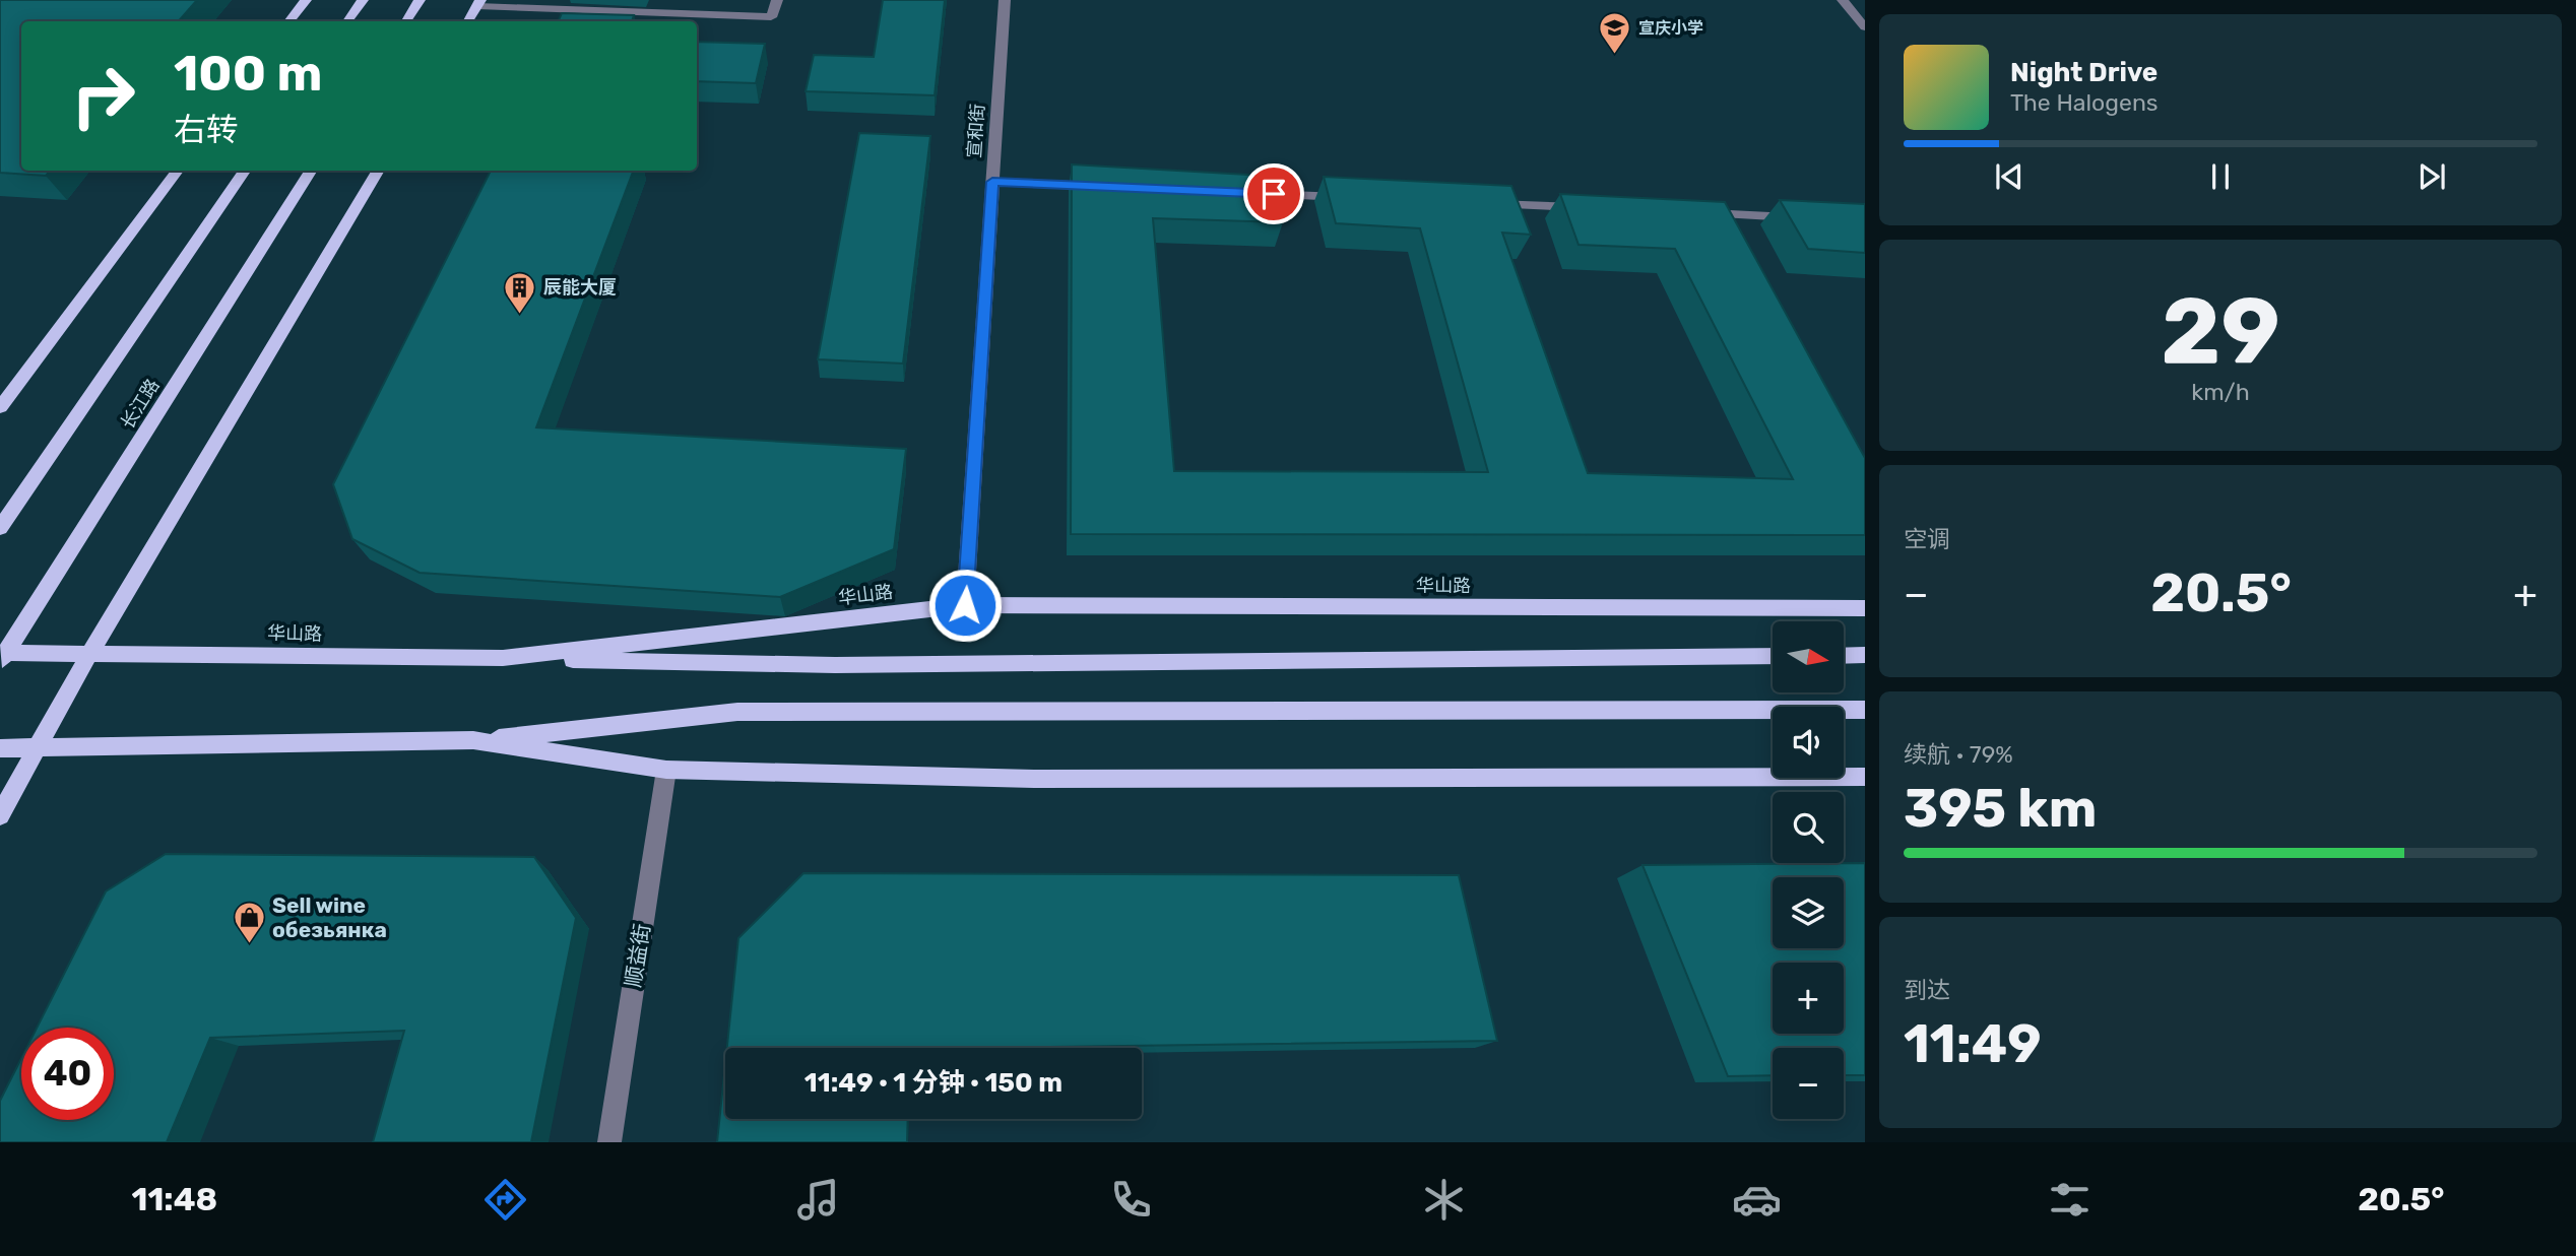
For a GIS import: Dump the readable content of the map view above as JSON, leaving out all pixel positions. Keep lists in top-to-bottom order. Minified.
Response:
{"streets":{"main road":["长江路","华山路"],"street":["宣和街","顺益街"]},"crossings":[["宣和街","华山路"],["长江路","华山路"]],"places":{"school or university":["宣庆小学"],"building":["辰能大厦"],"shop":["Sell wine обезьянка"]},"north":"right","page":{"turn":["100 m","右转"],"song":["Night Drive","The Halogens"],"tile":[["29","km/h"],"空调",["续航 · 79%","395 km"],["到达","11:49"]],"heat":["−","20.5°","+"],"map_buttons":["+","−"],"limit":"40","trip":"11:49 · 1 分钟 · 150 m","tabs":["11:48","20.5°"]}}
